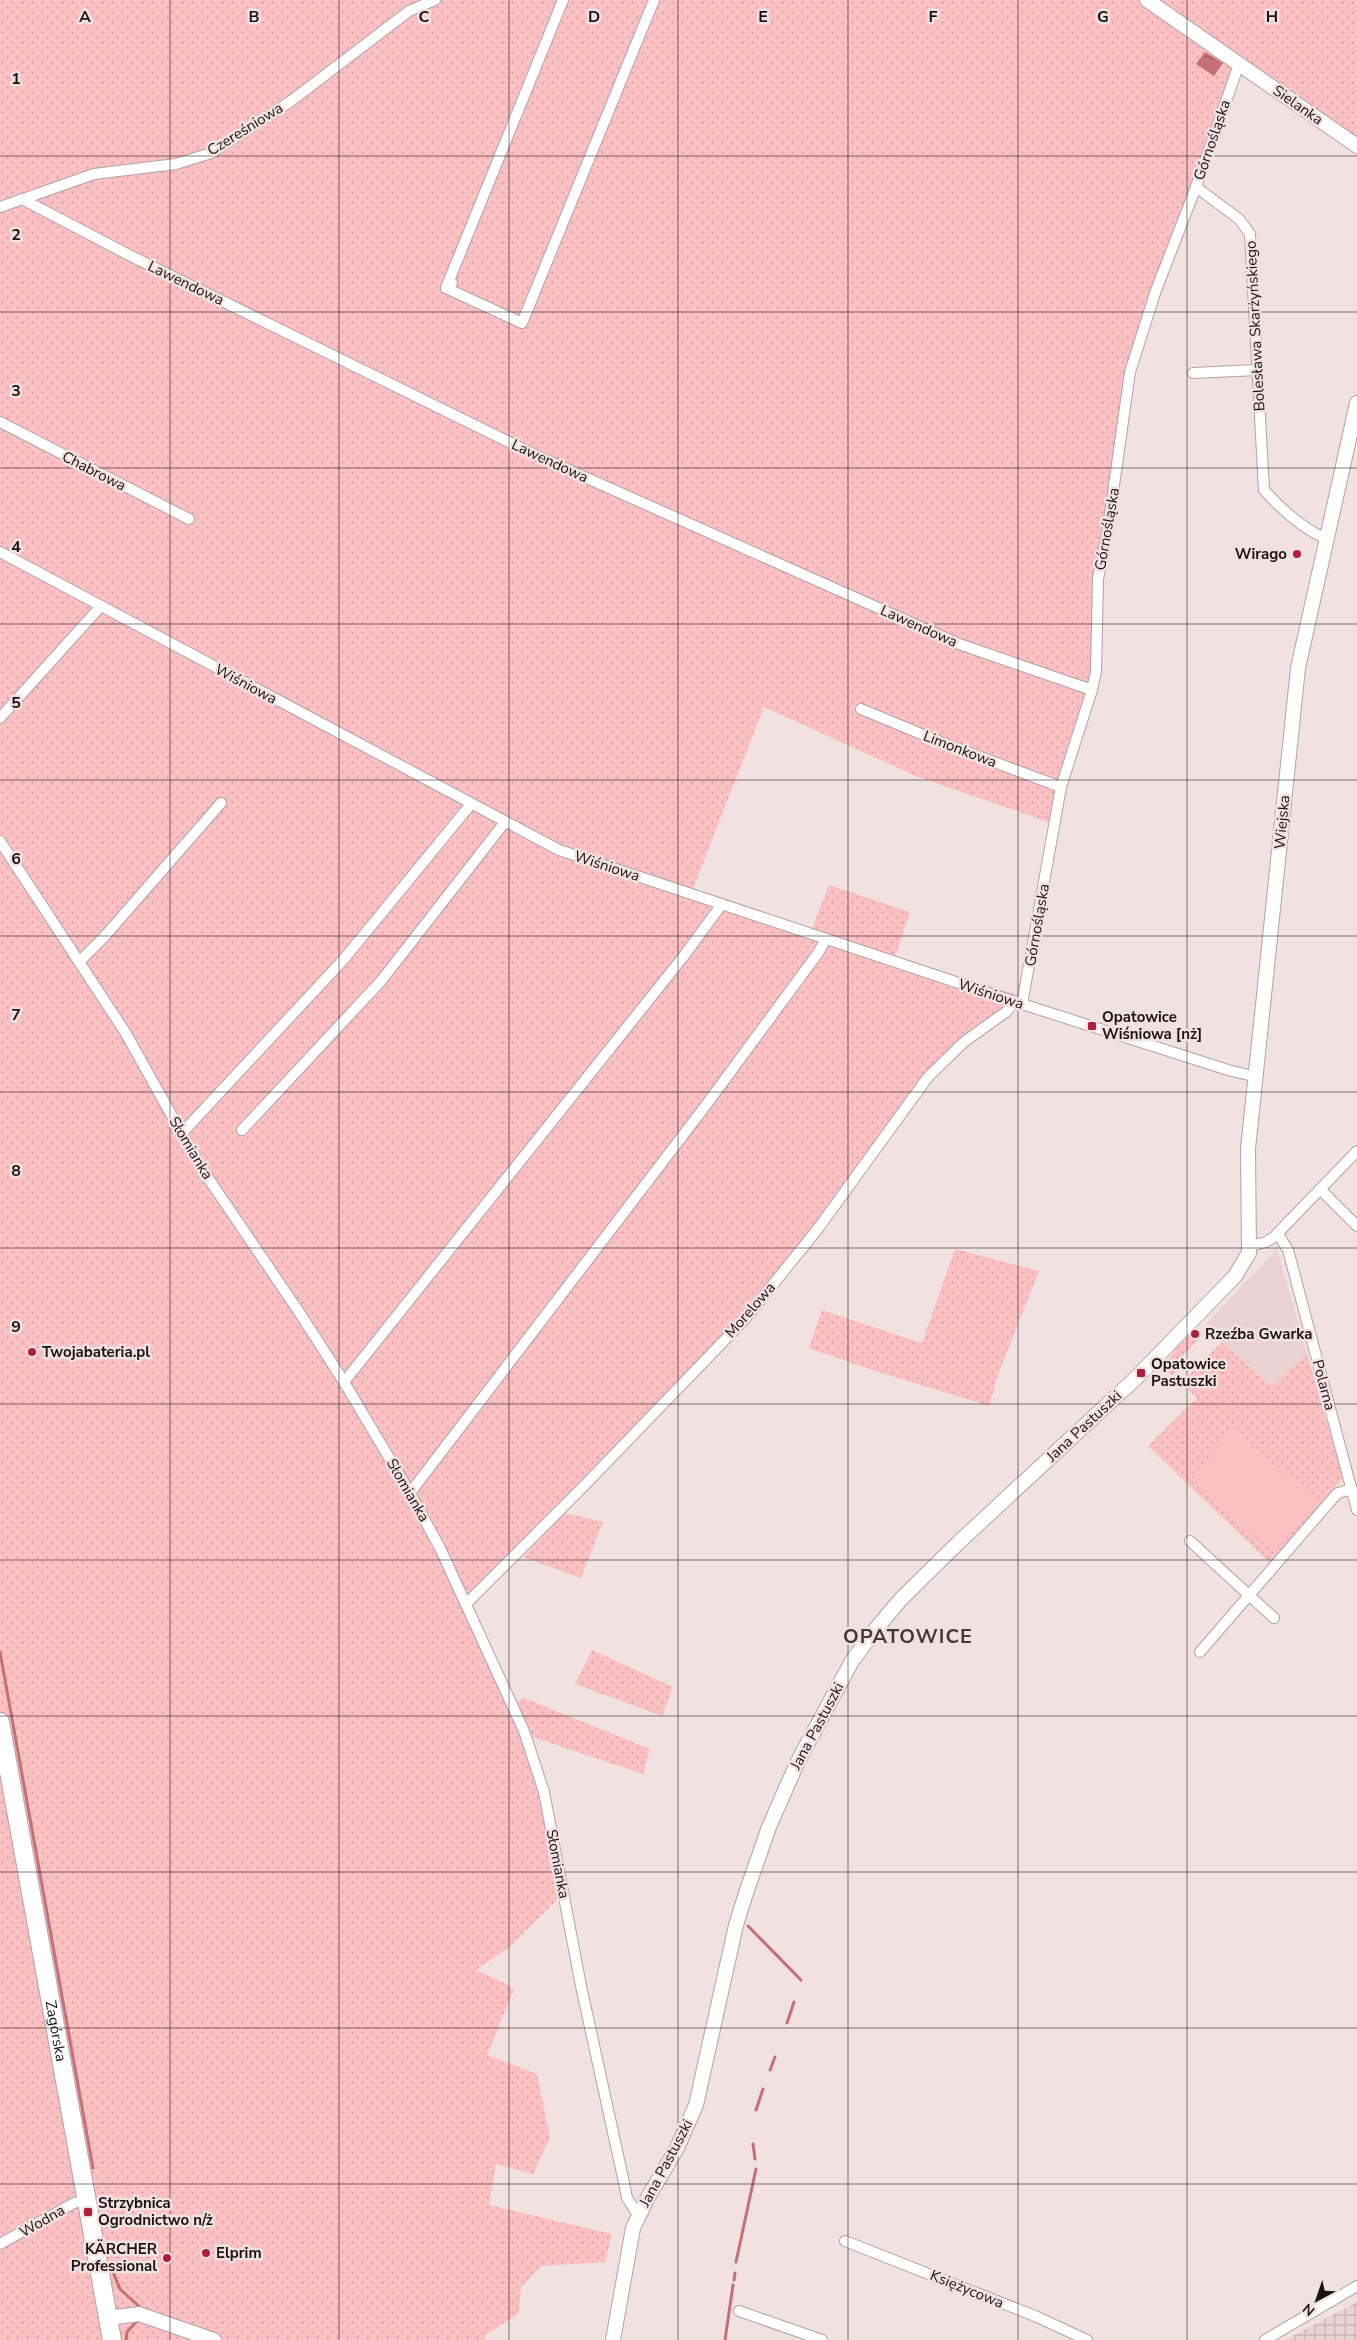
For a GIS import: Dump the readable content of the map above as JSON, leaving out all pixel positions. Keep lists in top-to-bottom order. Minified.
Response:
{"streets":{"highway":["Zagórska"],"street":["Sielanka","Czereśniowa","Górnośląska","Lawendowa","Bolesława Skarżyńskiego","Chabrowa","Wiśniowa","Limonkowa","Wiejska","Słomianka","Morelowa","Polarna","Jana Pastuszki","Wodna","Księżycowa"]},"crossings":[["Sielanka","Górnośląska"],["Czereśniowa","Lawendowa"],["Górnośląska","Lawendowa"],["Górnośląska","Bolesława Skarżyńskiego"],["Górnośląska","Wiśniowa"],["Górnośląska","Limonkowa"],["Górnośląska","Morelowa"],["Bolesława Skarżyńskiego","Wiejska"],["Wiśniowa","Wiejska"],["Wiśniowa","Morelowa"],["Wiejska","Jana Pastuszki"],["Słomianka","Morelowa"],["Słomianka","Jana Pastuszki"],["Zagórska","Wodna"]],"districts":["OPATOWICE"],"places":{"other":["Wirago","Rzeźba Gwarka","Twojabateria.pl","Elprim","KÄRCHER Professional"],"transit":["Opatowice Wiśniowa [nż]","Opatowice Pastuszki","Strzybnica Ogrodnictwo n/ż"]},"north":"bottom left","grid":{"columns":["A","B","C","D","E","F","G","H"],"rows":["1","2","3","4","5","6","7","8","9"]}}
